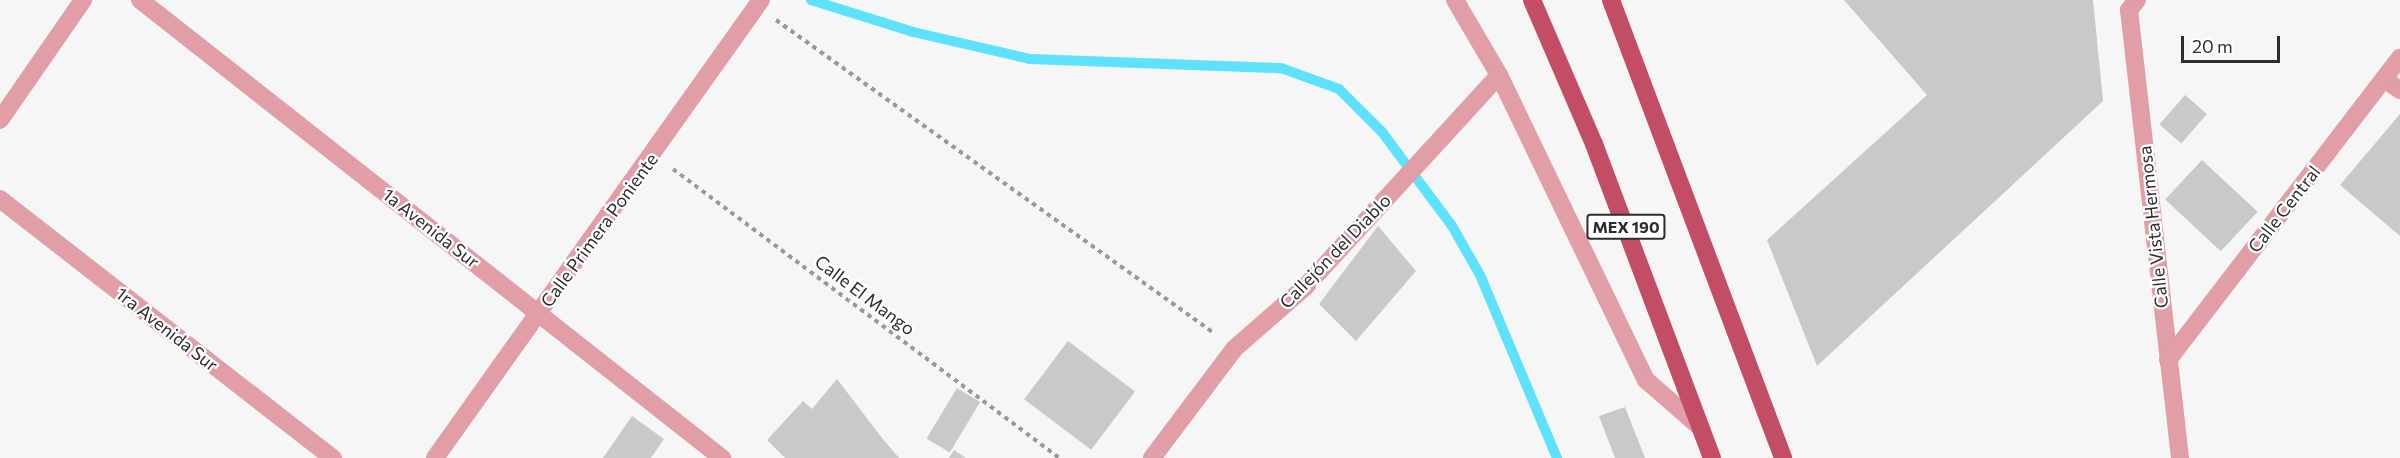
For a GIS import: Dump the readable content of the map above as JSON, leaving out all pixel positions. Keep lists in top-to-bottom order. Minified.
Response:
{"streets":{"main road":["MEX 190"],"street":["Calle Central","Calle Vista Hermosa","1a Avenida Sur","Calle Primera Poniente","Callejón del Diablo","1ra Avenida Sur"],"path":["Calle El Mango"]},"crossings":[["Calle Central","Calle Vista Hermosa"],["1a Avenida Sur","Calle Primera Poniente"],["Calle Primera Poniente","Calle El Mango"]],"scale_bar":"20 m"}
